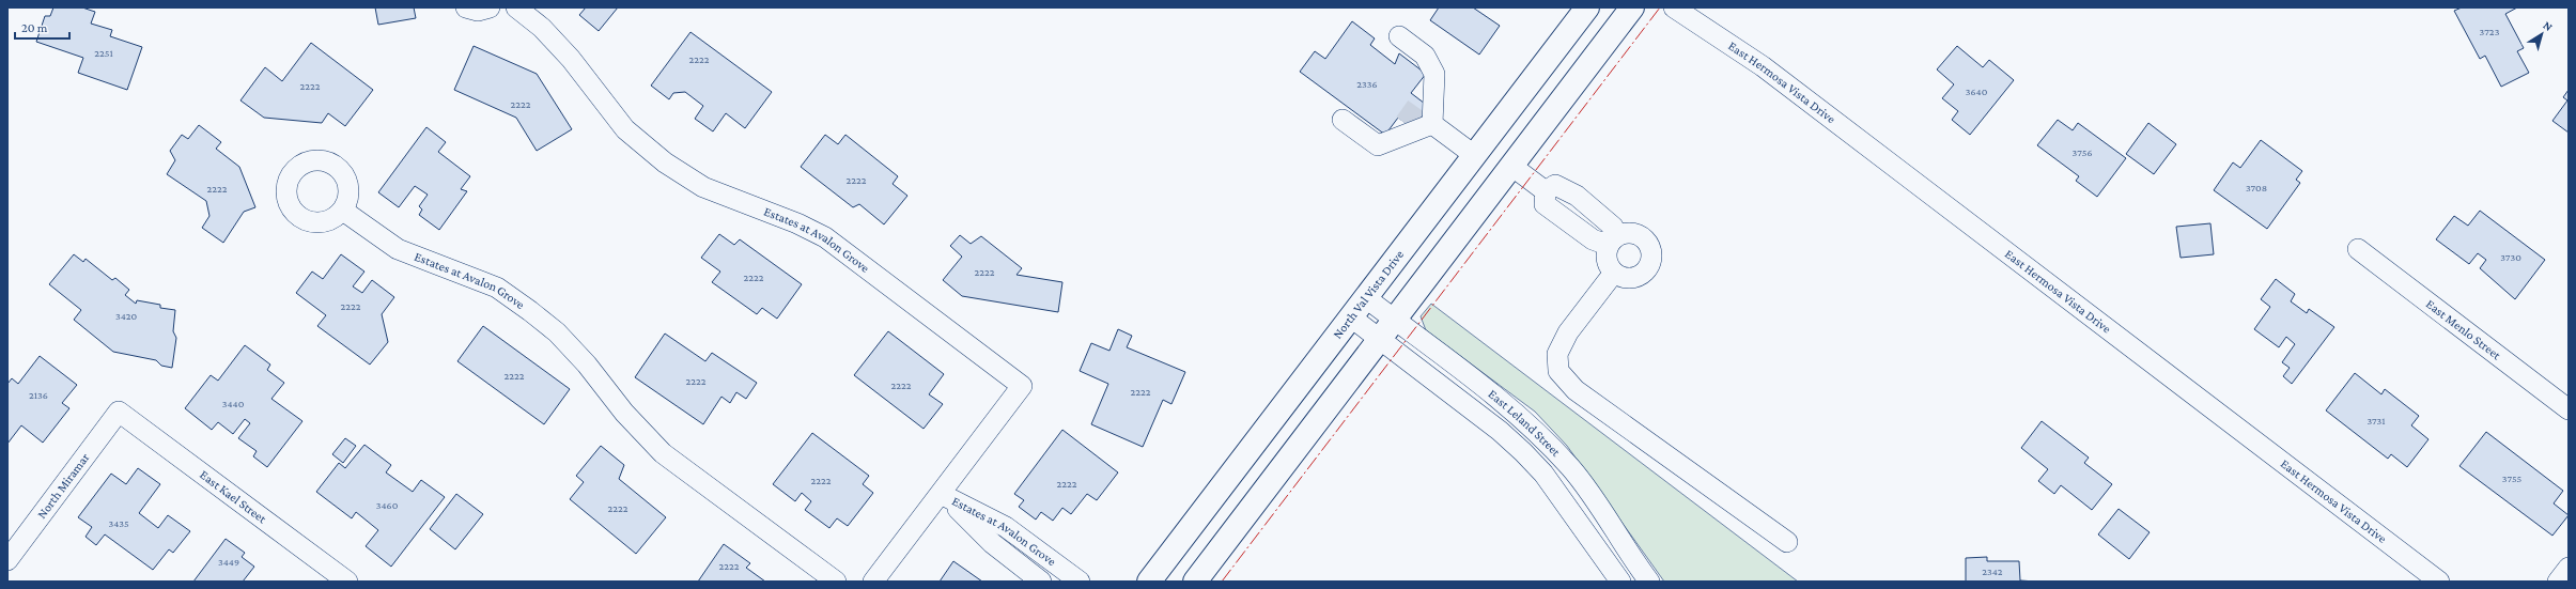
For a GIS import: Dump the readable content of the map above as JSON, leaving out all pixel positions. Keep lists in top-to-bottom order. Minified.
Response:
{"streets":{"main road":["North Val Vista Drive"],"street":["East Hermosa Vista Drive","Estates at Avalon Grove","East Menlo Street","East Leland Street","North Miramar","East Kael Street"]},"crossings":[["North Val Vista Drive","East Leland Street"],["North Miramar","East Kael Street"]],"house_numbers":["3723","2251","2222","2336","2222","3640","2222","3756","2222","3708","2222","3730","2222","2222","2222","3420","2222","2222","2222","2222","2136","3440","3731","3755","2222","2222","3460","2222","3435","3449","2222","2342"],"scale_bar":"20 m","north":"top right"}
